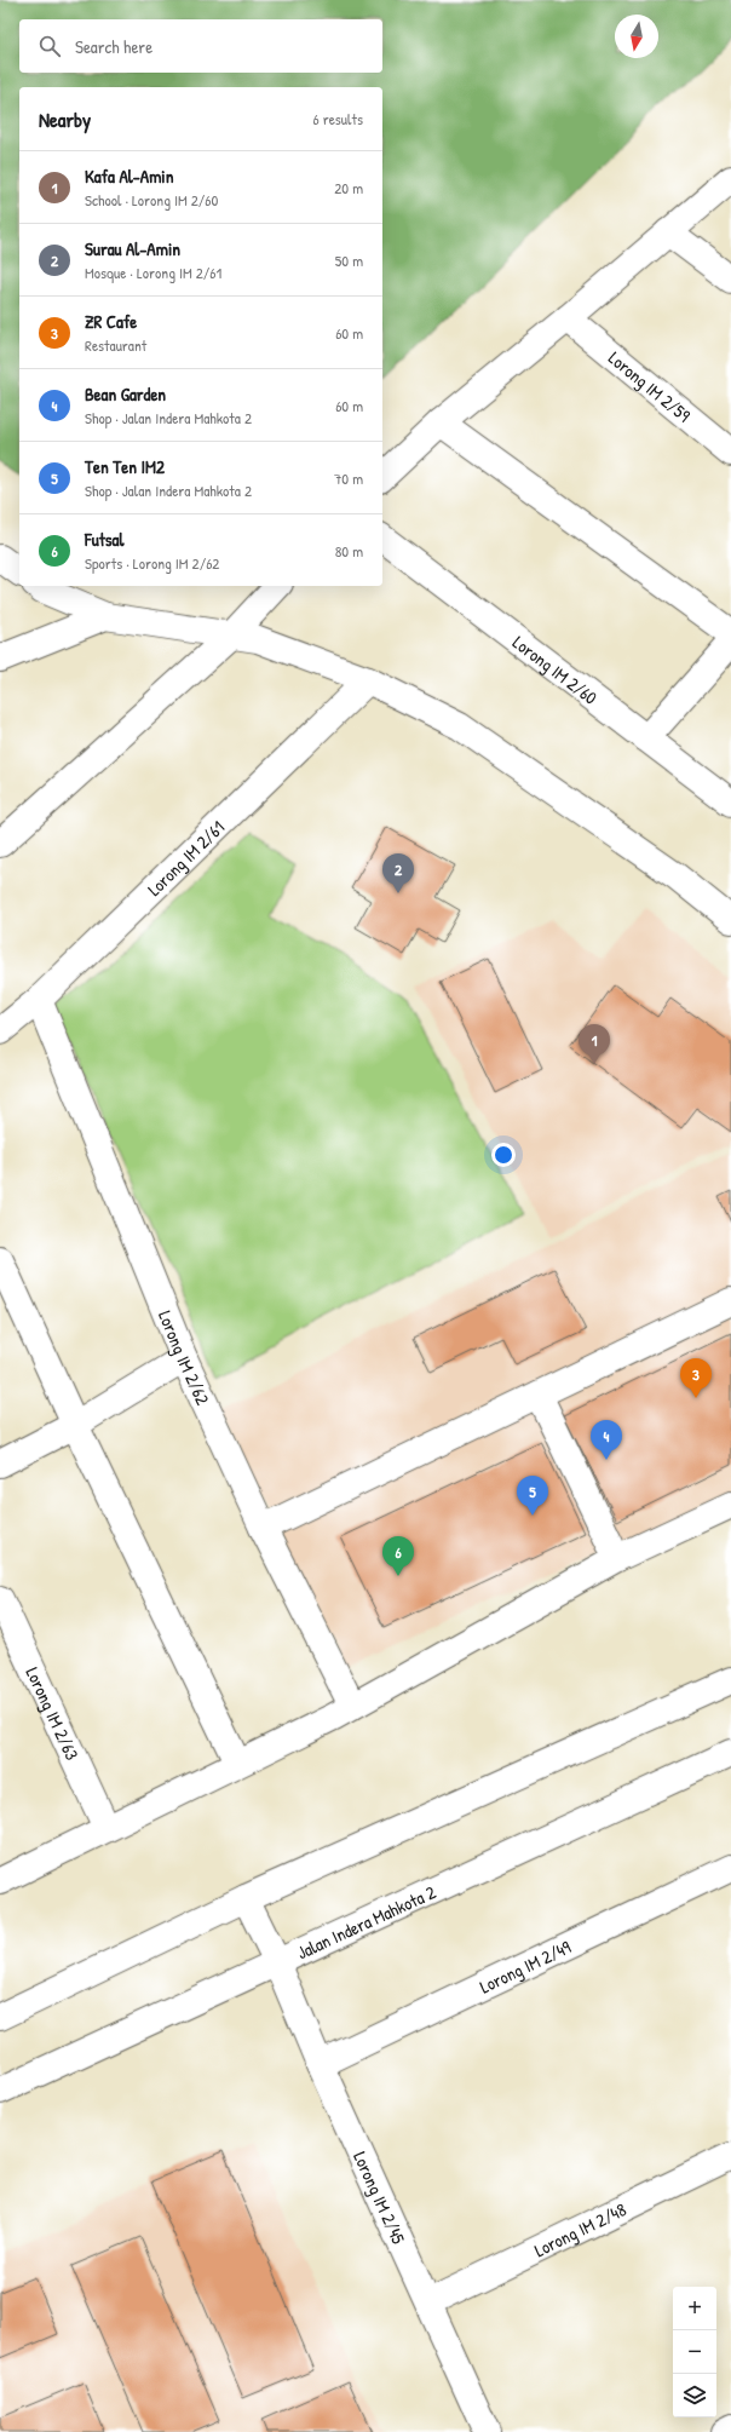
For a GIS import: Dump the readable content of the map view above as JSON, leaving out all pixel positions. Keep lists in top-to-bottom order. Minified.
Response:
{"streets":{"street":["Lorong IM 2/59","Lorong IM 2/60","Lorong IM 2/61","Lorong IM 2/62","Lorong IM 2/63","Jalan Indera Mahkota 2","Lorong IM 2/49","Lorong IM 2/45","Lorong IM 2/48"]},"crossings":[["Lorong IM 2/61","Lorong IM 2/62"],["Jalan Indera Mahkota 2","Lorong IM 2/45"],["Lorong IM 2/49","Lorong IM 2/45"],["Lorong IM 2/45","Lorong IM 2/48"]],"north":"bottom","page":{"search":"Search here","heading":["Nearby","6 results"],"list":[{"mark":"1","name":"Kafa Al-Amin","note":"School · Lorong IM 2/60","value":"20 m"},{"mark":"2","name":"Surau Al-Amin","note":"Mosque · Lorong IM 2/61","value":"50 m"},{"mark":"3","name":"ZR Cafe","note":"Restaurant","value":"60 m"},{"mark":"4","name":"Bean Garden","note":"Shop · Jalan Indera Mahkota 2","value":"60 m"},{"mark":"5","name":"Ten Ten IM2","note":"Shop · Jalan Indera Mahkota 2","value":"70 m"},{"mark":"6","name":"Futsal","note":"Sports · Lorong IM 2/62","value":"80 m"}],"pins":["2","1","3","4","5","6"],"map_buttons":["+","−"]}}
